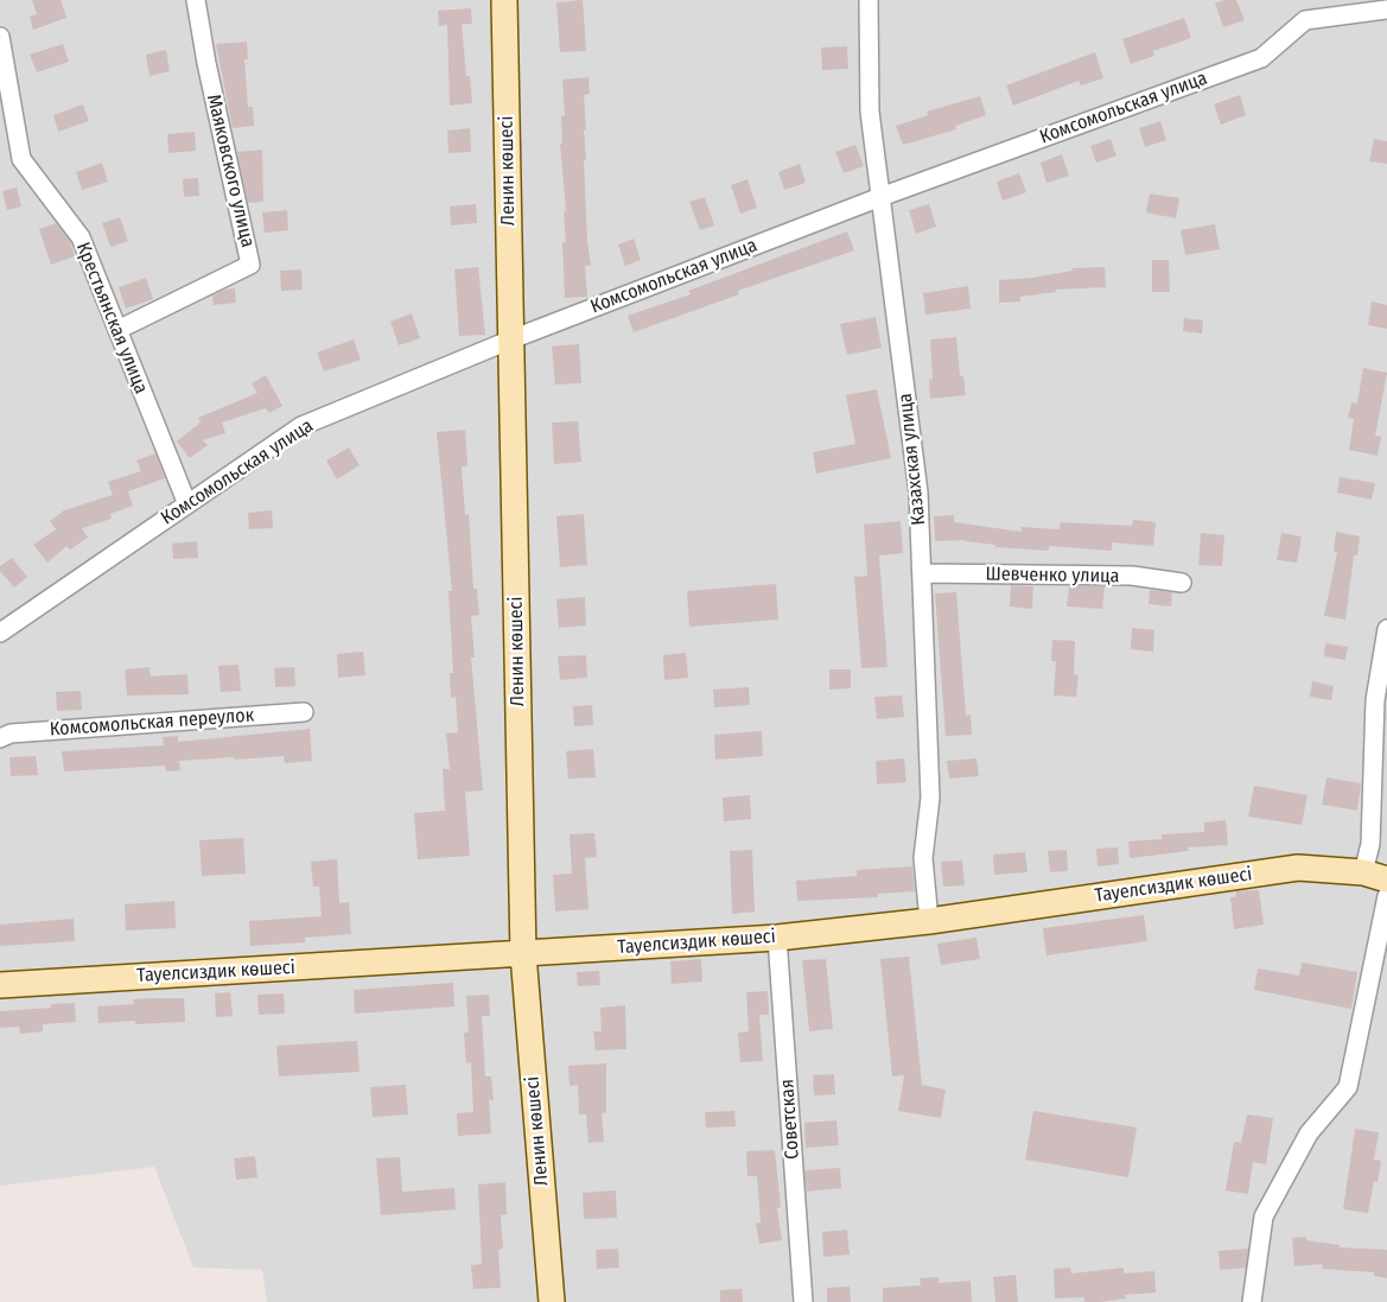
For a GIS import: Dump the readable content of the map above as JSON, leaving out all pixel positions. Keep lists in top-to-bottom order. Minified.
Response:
{"streets":{"street":["Комсомольская улица","Маяковского улица","Ленин көшесі","Крестьянская улица","Казахская улица","Шевченко улица","Комсомольская переулок","Тауелсиздик көшесі","Советская"]},"crossings":[["Комсомольская улица","Ленин көшесі"],["Комсомольская улица","Крестьянская улица"],["Комсомольская улица","Казахская улица"],["Маяковского улица","Крестьянская улица"],["Ленин көшесі","Тауелсиздик көшесі"],["Казахская улица","Шевченко улица"],["Казахская улица","Тауелсиздик көшесі"],["Тауелсиздик көшесі","Советская"]]}
